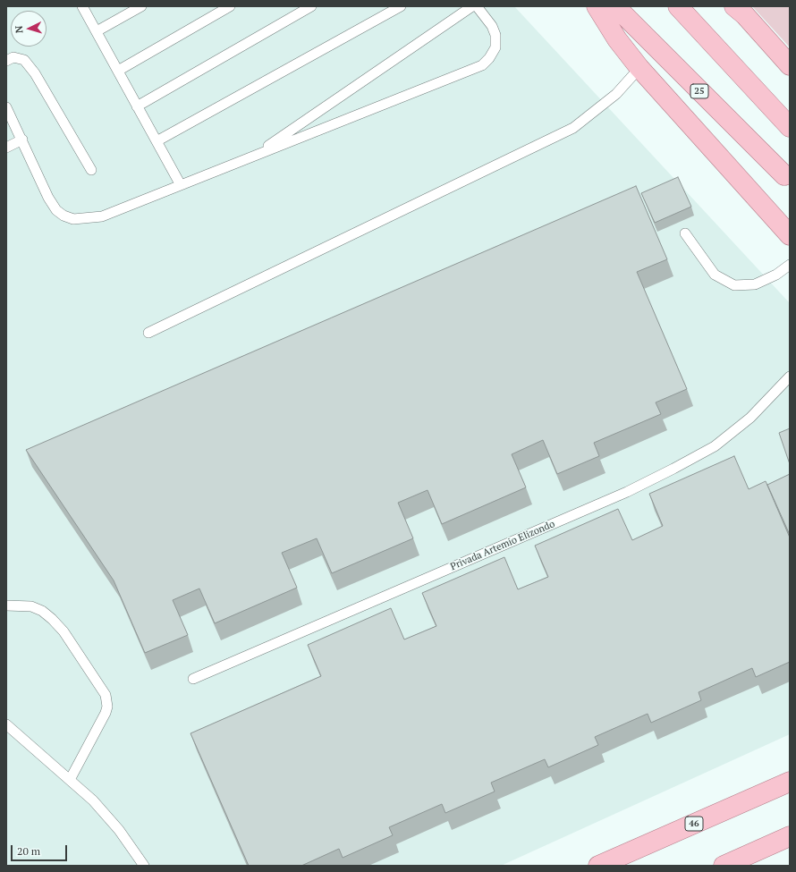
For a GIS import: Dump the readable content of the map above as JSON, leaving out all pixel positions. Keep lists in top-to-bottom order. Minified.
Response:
{"streets":{"main road":["25","46"],"lane":["Privada Artemio Elizondo"]},"scale_bar":"20 m","north":"left"}
